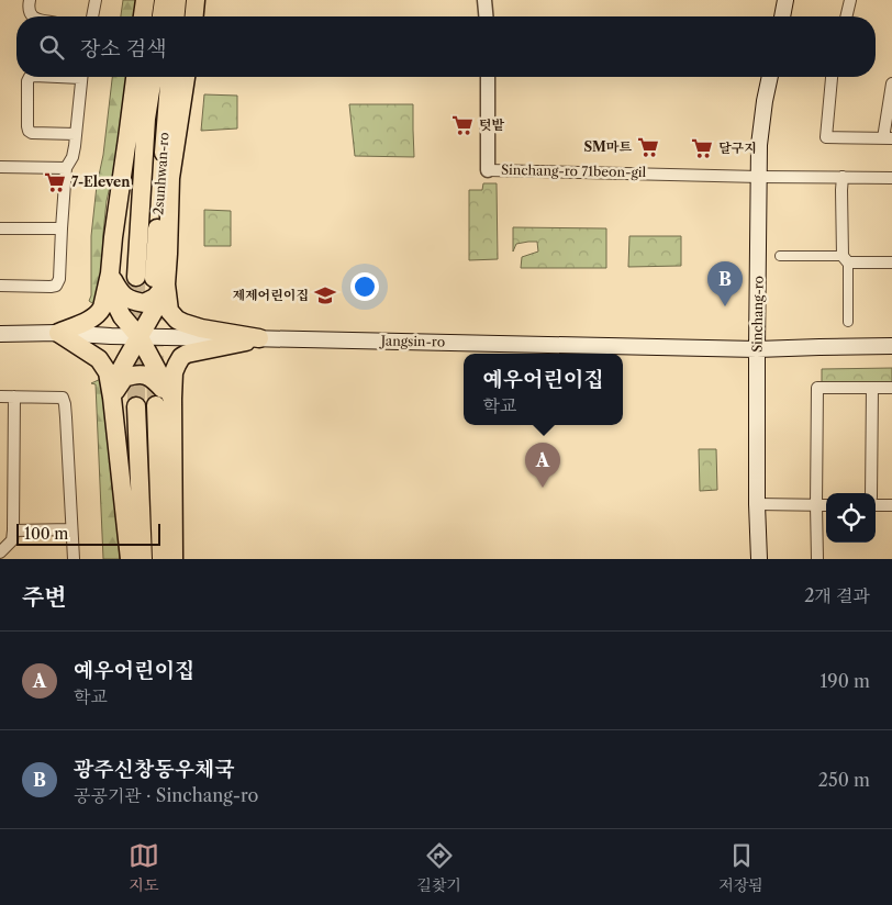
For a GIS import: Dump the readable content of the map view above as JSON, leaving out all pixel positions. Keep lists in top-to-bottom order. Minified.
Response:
{"streets":{"highway":["2sunhwan-ro"],"main road":["Sinchang-ro","Jangsin-ro"],"street":["Sinchang-ro 71beon-gil"]},"crossings":[["Sinchang-ro 71beon-gil","Sinchang-ro"],["Sinchang-ro","Jangsin-ro"]],"places":{"supermarket":["텃밭","SM마트","달구지","7-Eleven"],"school or university":["제제어린이집"]},"scale_bar":"100 m","page":{"search":"장소 검색","pins":["B","A"],"popup":["예우어린이집","학교"],"scale":"100 m","heading":["주변","2개 결과"],"list":[{"mark":"A","name":"예우어린이집","note":"학교","value":"190 m"},{"mark":"B","name":"광주신창동우체국","note":"공공기관 · Sinchang-ro","value":"250 m"}],"nav":["지도","길찾기","저장됨"]}}
